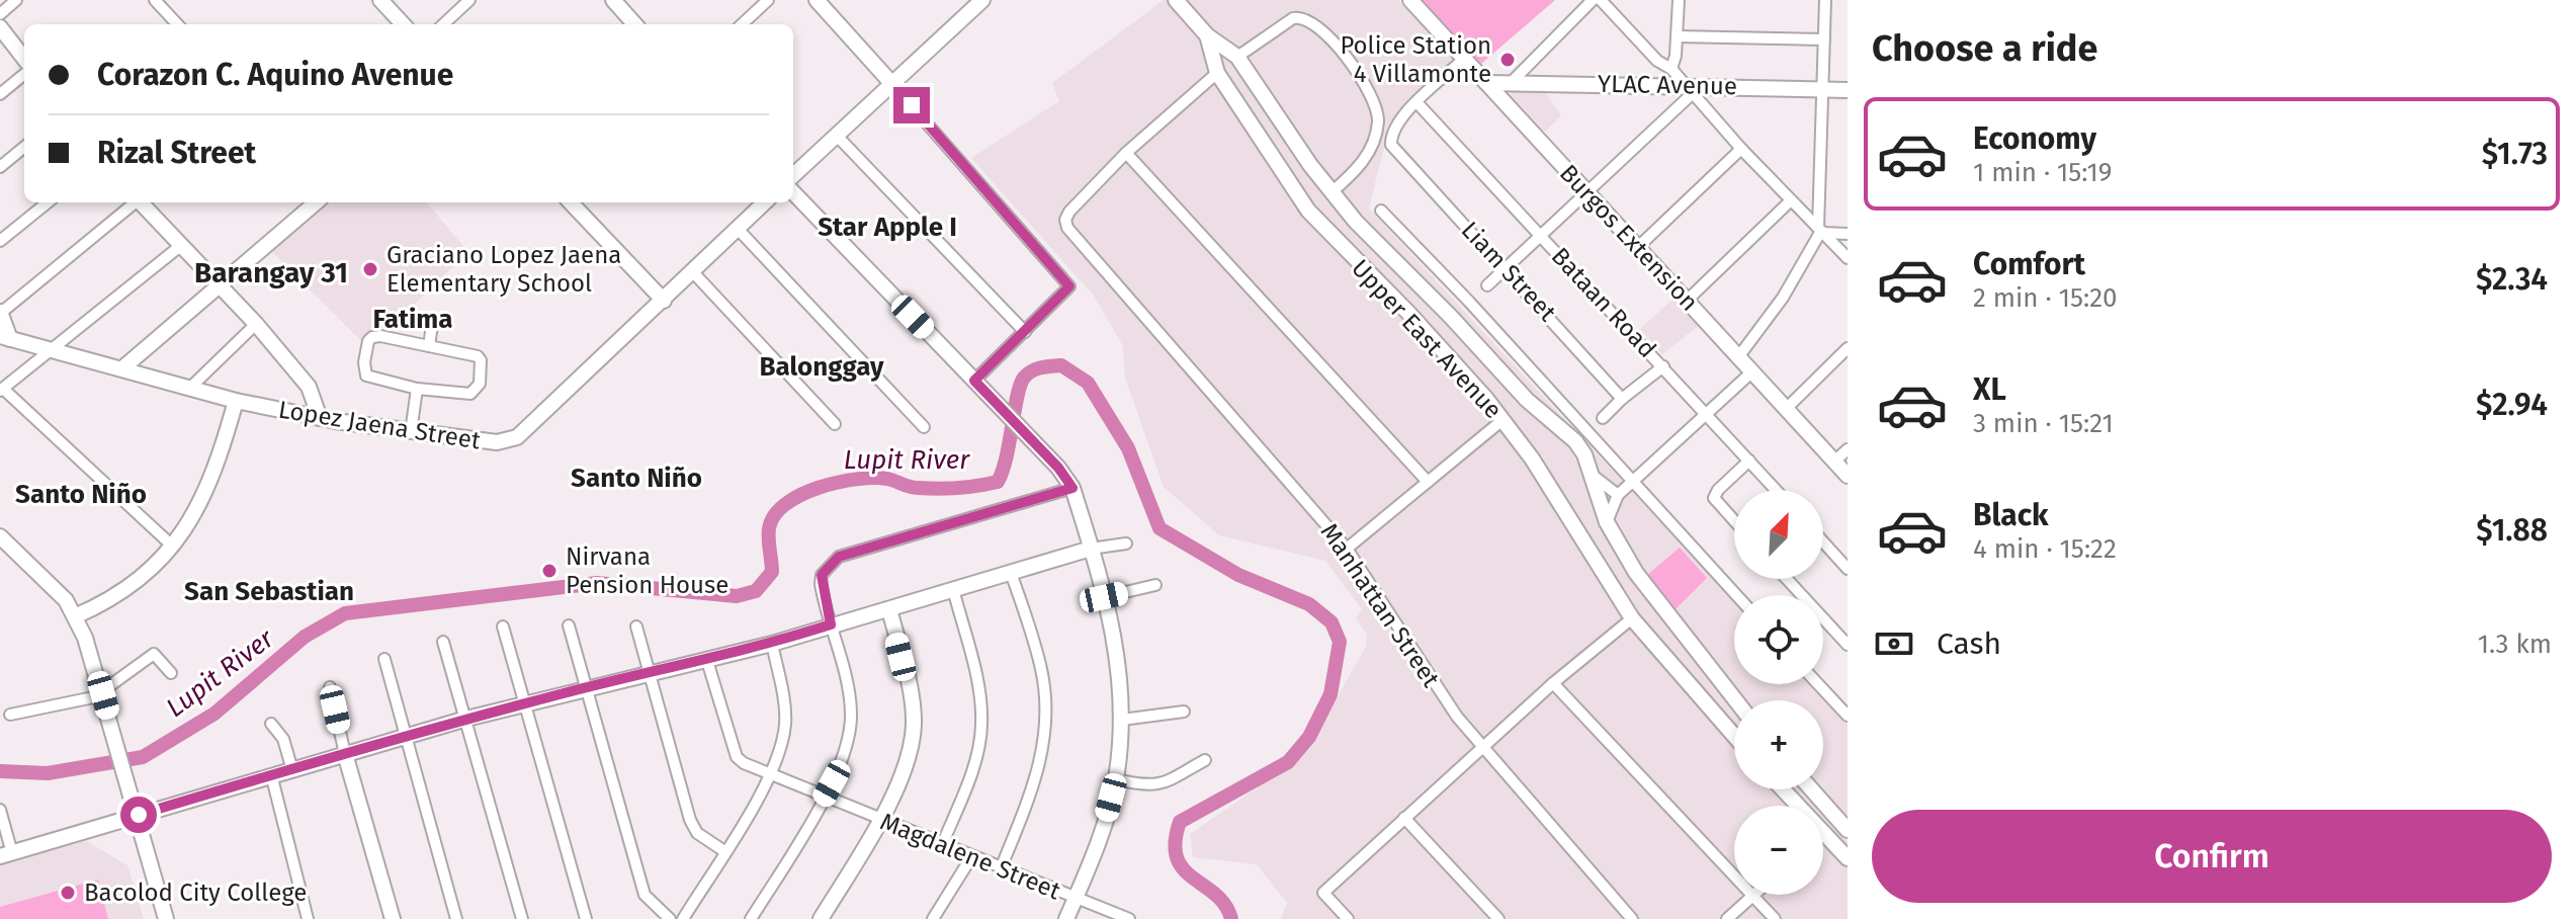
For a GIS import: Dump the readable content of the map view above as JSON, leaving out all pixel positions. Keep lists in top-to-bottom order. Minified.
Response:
{"streets":{"street":["YLAC Avenue","Burgos Extension","Liam Street","Bataan Road","Upper East Avenue","Lopez Jaena Street","Manhattan Street","Magdalene Street"]},"crossings":[["YLAC Avenue","Burgos Extension"],["Liam Street","Bataan Road"]],"districts":["Star Apple I","Barangay 31","Fatima","Balonggay","Santo Niño","Santo Niño","San Sebastian"],"water":["Lupit River"],"places":["Police Station 4 Villamonte","Graciano Lopez Jaena Elementary School","Nirvana Pension House","Bacolod City College"],"north":"top right","page":{"heading":"Choose a ride","banner":["Corazon C. Aquino Avenue","Rizal Street"],"list":[{"name":"Economy","note":"1 min · 15:19","value":"$1.73"},{"name":"Comfort","note":"2 min · 15:20","value":"$2.34"},{"name":"XL","note":"3 min · 15:21","value":"$2.94"},{"name":"Black","note":"4 min · 15:22","value":"$1.88"}],"map_buttons":["+","−"],"pay":["Cash","1.3 km"],"buttons":"Confirm"}}
